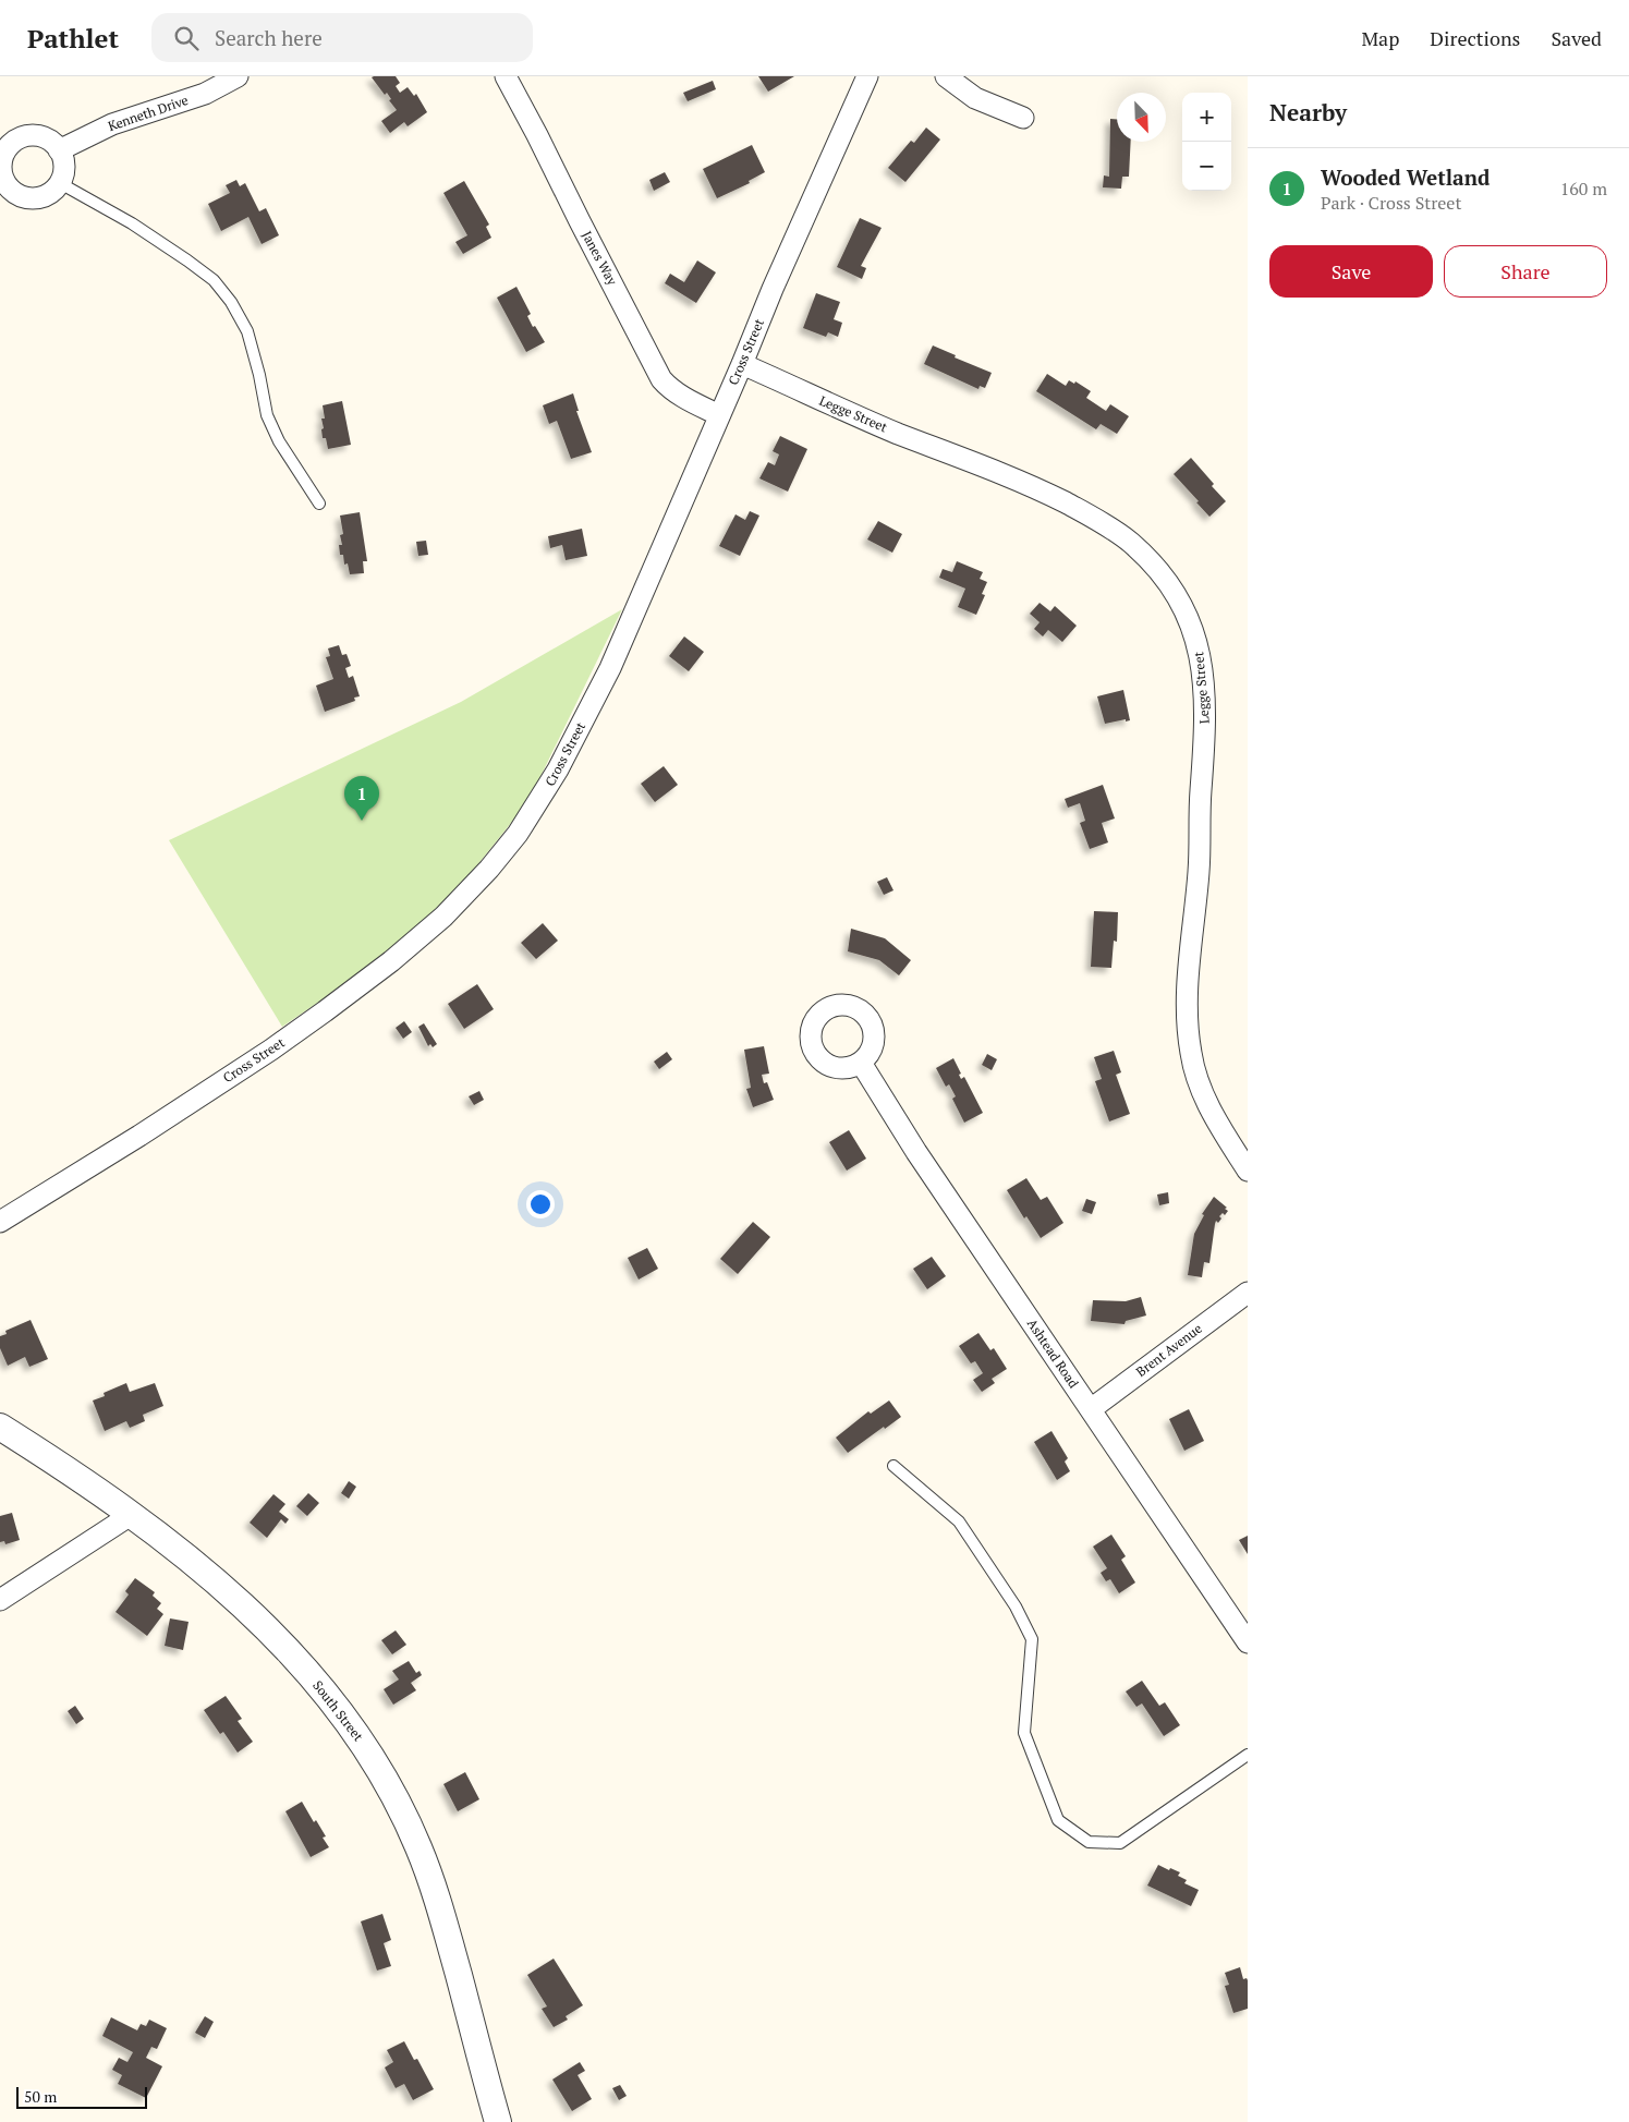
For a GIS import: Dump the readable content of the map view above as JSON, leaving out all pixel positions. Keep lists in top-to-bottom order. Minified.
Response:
{"streets":{"street":["Kenneth Drive","Janes Way","Cross Street","Legge Street","Brent Avenue","Ashtead Road","South Street"]},"crossings":[["Janes Way","Cross Street"],["Cross Street","Legge Street"],["Brent Avenue","Ashtead Road"]],"scale_bar":"50 m","north":"bottom right","page":{"header":"Pathlet","search":"Search here","nav":["Map","Directions","Saved"],"heading":"Nearby","map_buttons":["+","−"],"list":[{"mark":"1","name":"Wooded Wetland","note":"Park · Cross Street","value":"160 m"}],"buttons":["Save","Share"],"pins":"1","scale":"50 m"}}
